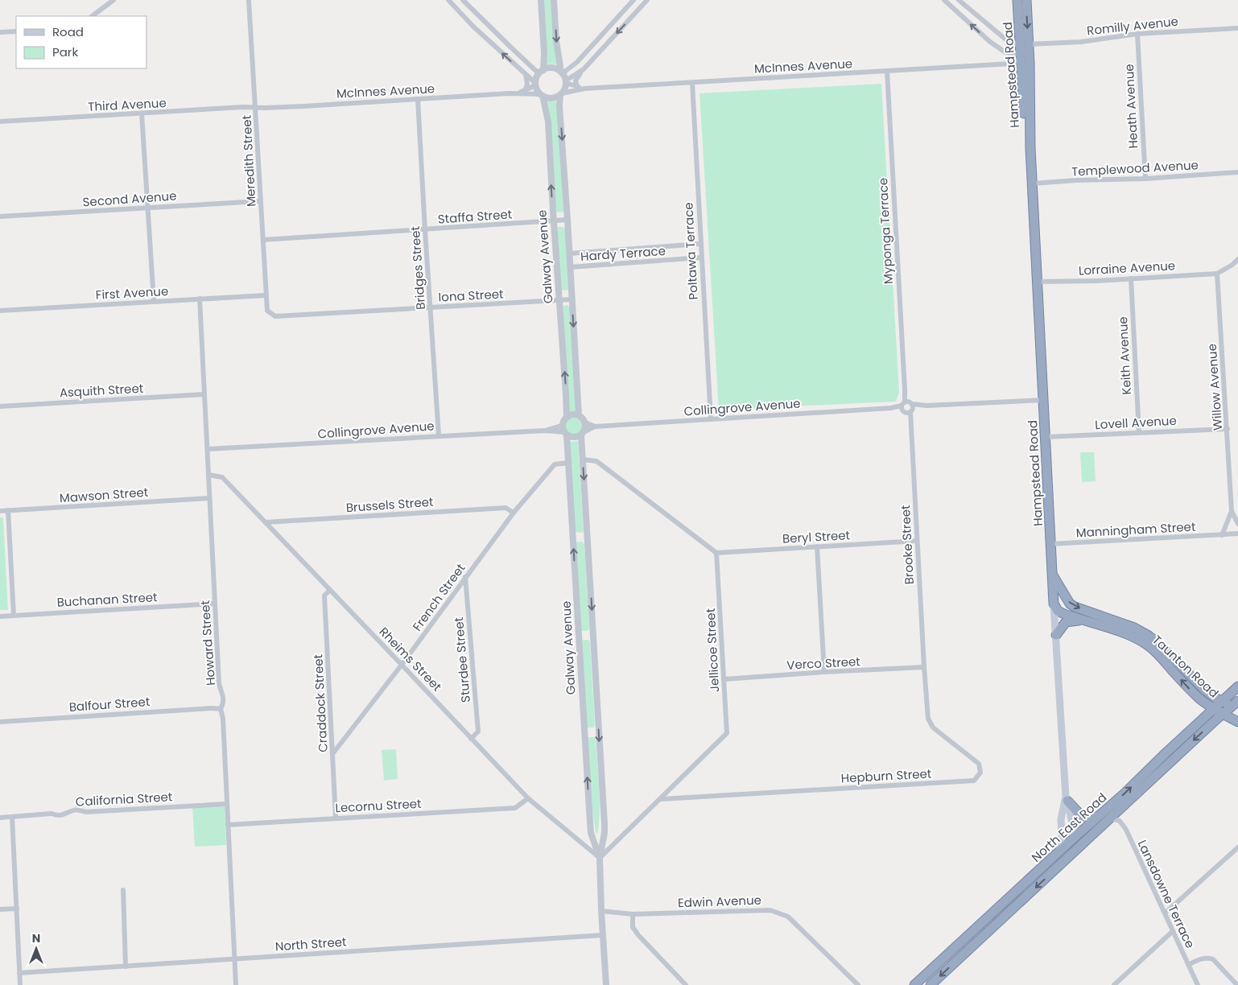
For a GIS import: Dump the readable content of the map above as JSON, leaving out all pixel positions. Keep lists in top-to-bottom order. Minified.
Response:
{"streets":{"highway":["Hampstead Road","Taunton Road","North East Road"],"street":["Romilly Avenue","McInnes Avenue","Third Avenue","Heath Avenue","Meredith Street","Templewood Avenue","Second Avenue","Staffa Street","Myponga Terrace","Poltawa Terrace","Hardy Terrace","Galway Avenue","Bridges Street","Lorraine Avenue","First Avenue","Iona Street","Keith Avenue","Willow Avenue","Asquith Street","Collingrove Avenue","Lovell Avenue","Mawson Street","Brussels Street","Manningham Street","Beryl Street","Brooke Street","French Street","Buchanan Street","Howard Street","Jellicoe Street","Rheims Street","Sturdee Street","Verco Street","Craddock Street","Balfour Street","Hepburn Street","California Street","Lecornu Street","Lansdowne Terrace","Edwin Avenue","North Street"]},"crossings":[["Romilly Avenue","McInnes Avenue"],["Romilly Avenue","Hampstead Road"],["Romilly Avenue","Heath Avenue"],["McInnes Avenue","Hampstead Road"],["McInnes Avenue","Third Avenue"],["McInnes Avenue","Meredith Street"],["McInnes Avenue","Myponga Terrace"],["McInnes Avenue","Poltawa Terrace"],["McInnes Avenue","Galway Avenue"],["McInnes Avenue","Bridges Street"],["Hampstead Road","Templewood Avenue"],["Hampstead Road","Lorraine Avenue"],["Hampstead Road","Collingrove Avenue"],["Hampstead Road","Lovell Avenue"],["Hampstead Road","Manningham Street"],["Hampstead Road","Taunton Road"],["Hampstead Road","North East Road"],["Third Avenue","Meredith Street"],["Heath Avenue","Templewood Avenue"],["Meredith Street","Second Avenue"],["Meredith Street","Staffa Street"],["Meredith Street","First Avenue"],["Meredith Street","Iona Street"],["Staffa Street","Galway Avenue"],["Staffa Street","Bridges Street"],["Myponga Terrace","Collingrove Avenue"],["Myponga Terrace","Brooke Street"],["Poltawa Terrace","Hardy Terrace"],["Poltawa Terrace","Collingrove Avenue"],["Hardy Terrace","Galway Avenue"],["Galway Avenue","Iona Street"],["Galway Avenue","Collingrove Avenue"],["Galway Avenue","French Street"],["Galway Avenue","Jellicoe Street"],["Galway Avenue","Rheims Street"],["Galway Avenue","Edwin Avenue"],["Galway Avenue","North Street"],["Bridges Street","Iona Street"],["Bridges Street","Collingrove Avenue"],["Lorraine Avenue","Keith Avenue"],["Lorraine Avenue","Willow Avenue"],["First Avenue","Howard Street"],["Keith Avenue","Lovell Avenue"],["Willow Avenue","Lovell Avenue"],["Asquith Street","Howard Street"],["Collingrove Avenue","Brooke Street"],["Collingrove Avenue","Howard Street"],["Mawson Street","Howard Street"],["Brussels Street","French Street"],["Brussels Street","Rheims Street"],["Beryl Street","Brooke Street"],["Beryl Street","Jellicoe Street"],["Brooke Street","Verco Street"],["Brooke Street","Hepburn Street"],["French Street","Rheims Street"],["French Street","Sturdee Street"],["French Street","Craddock Street"],["Buchanan Street","Howard Street"],["Howard Street","Rheims Street"],["Howard Street","Balfour Street"],["Howard Street","California Street"],["Howard Street","Lecornu Street"],["Howard Street","North Street"],["Jellicoe Street","Rheims Street"],["Jellicoe Street","Verco Street"],["Jellicoe Street","Hepburn Street"],["Rheims Street","Sturdee Street"],["Rheims Street","Craddock Street"],["Rheims Street","Lecornu Street"],["Verco Street","Hepburn Street"],["Taunton Road","North East Road"],["Craddock Street","Lecornu Street"],["North East Road","Lansdowne Terrace"]],"legend":["Road","Park"],"north":"top"}
